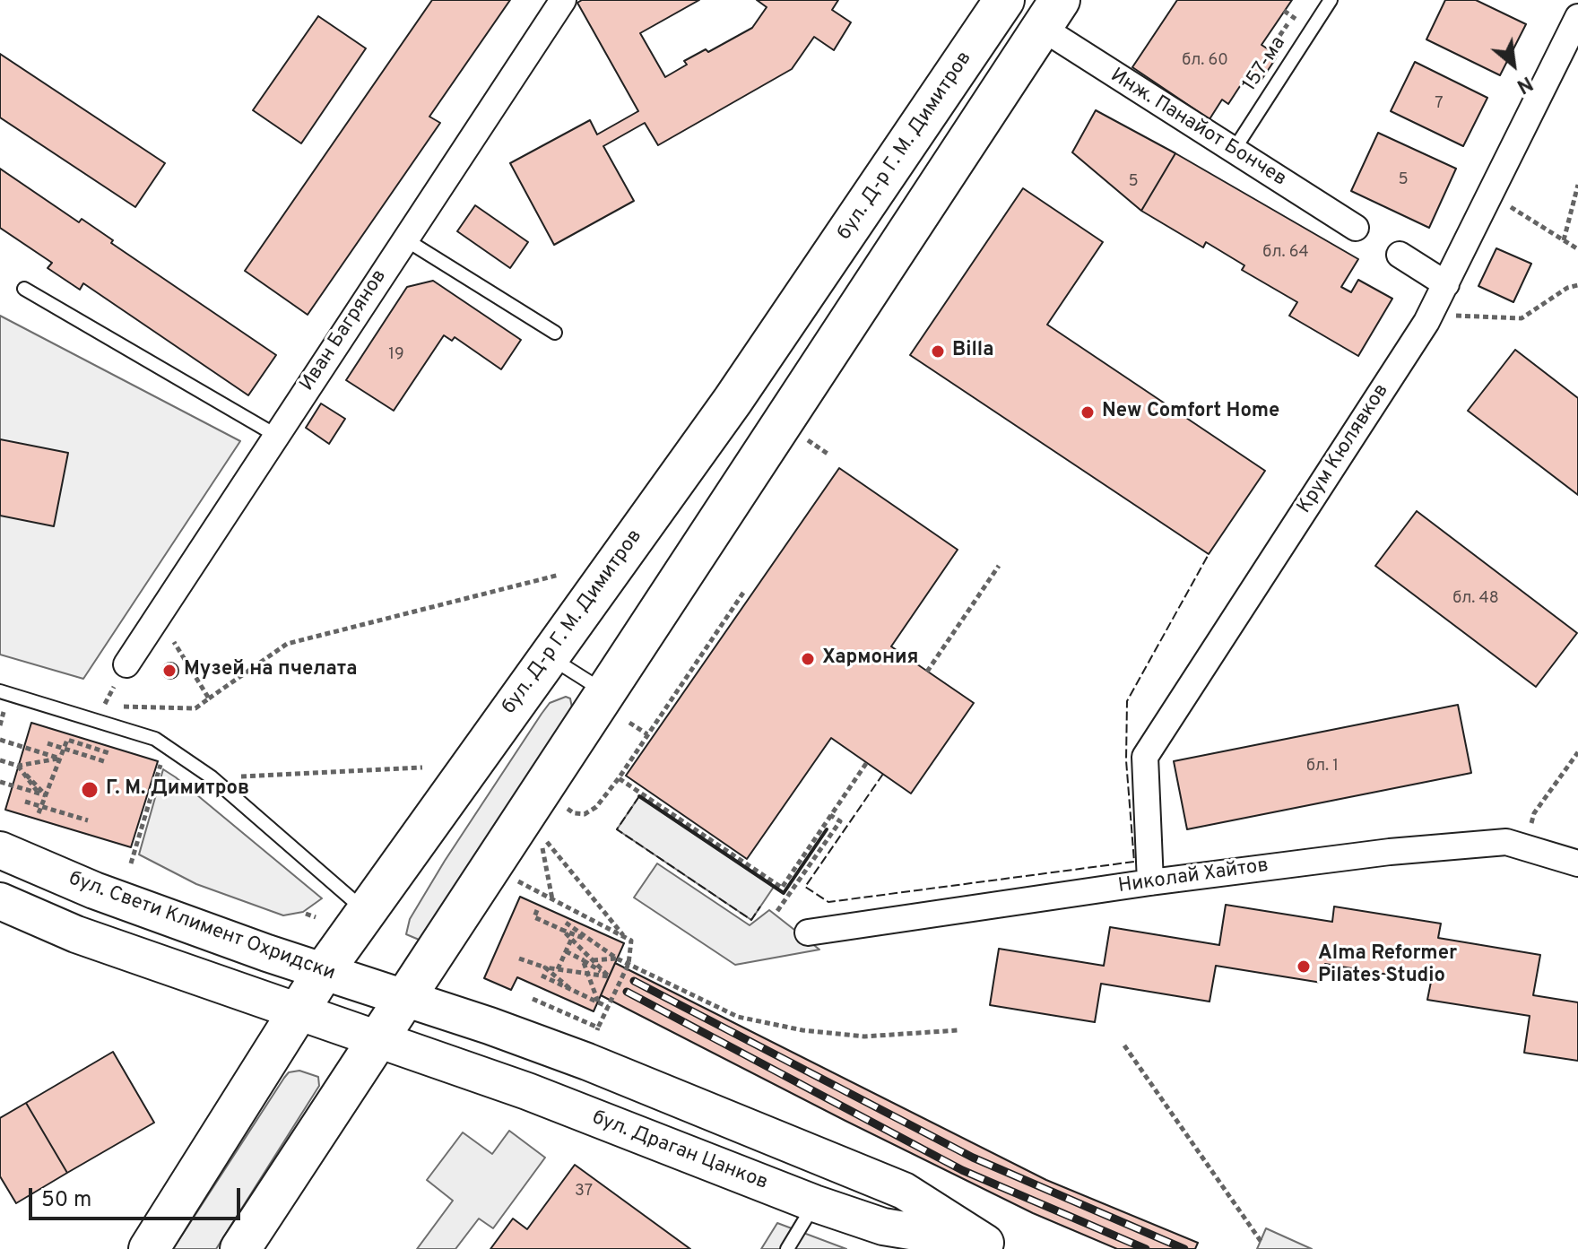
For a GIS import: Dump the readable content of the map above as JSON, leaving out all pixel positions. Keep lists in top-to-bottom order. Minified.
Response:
{"streets":{"main road":["бул. Д-р Г. М. Димитров","бул. Свети Климент Охридски","бул. Драган Цанков"],"street":["Инж. Панайот Бончев","Иван Багрянов","Крум Кюлявков","Николай Хайтов"],"lane":["157-ма"]},"crossings":[["157-ма","Инж. Панайот Бончев"],["бул. Д-р Г. М. Димитров","бул. Свети Климент Охридски"],["Крум Кюлявков","Николай Хайтов"],["бул. Свети Климент Охридски","бул. Драган Цанков"]],"places":["Billa","New Comfort Home","Хармония","Музей на пчелата","Г. М. Димитров","Alma Reformer Pilates Studio"],"house_numbers":["бл. 60","7","5","5","бл. 64","19","бл. 48","бл. 1","37"],"scale_bar":"50 m","north":"bottom right"}
